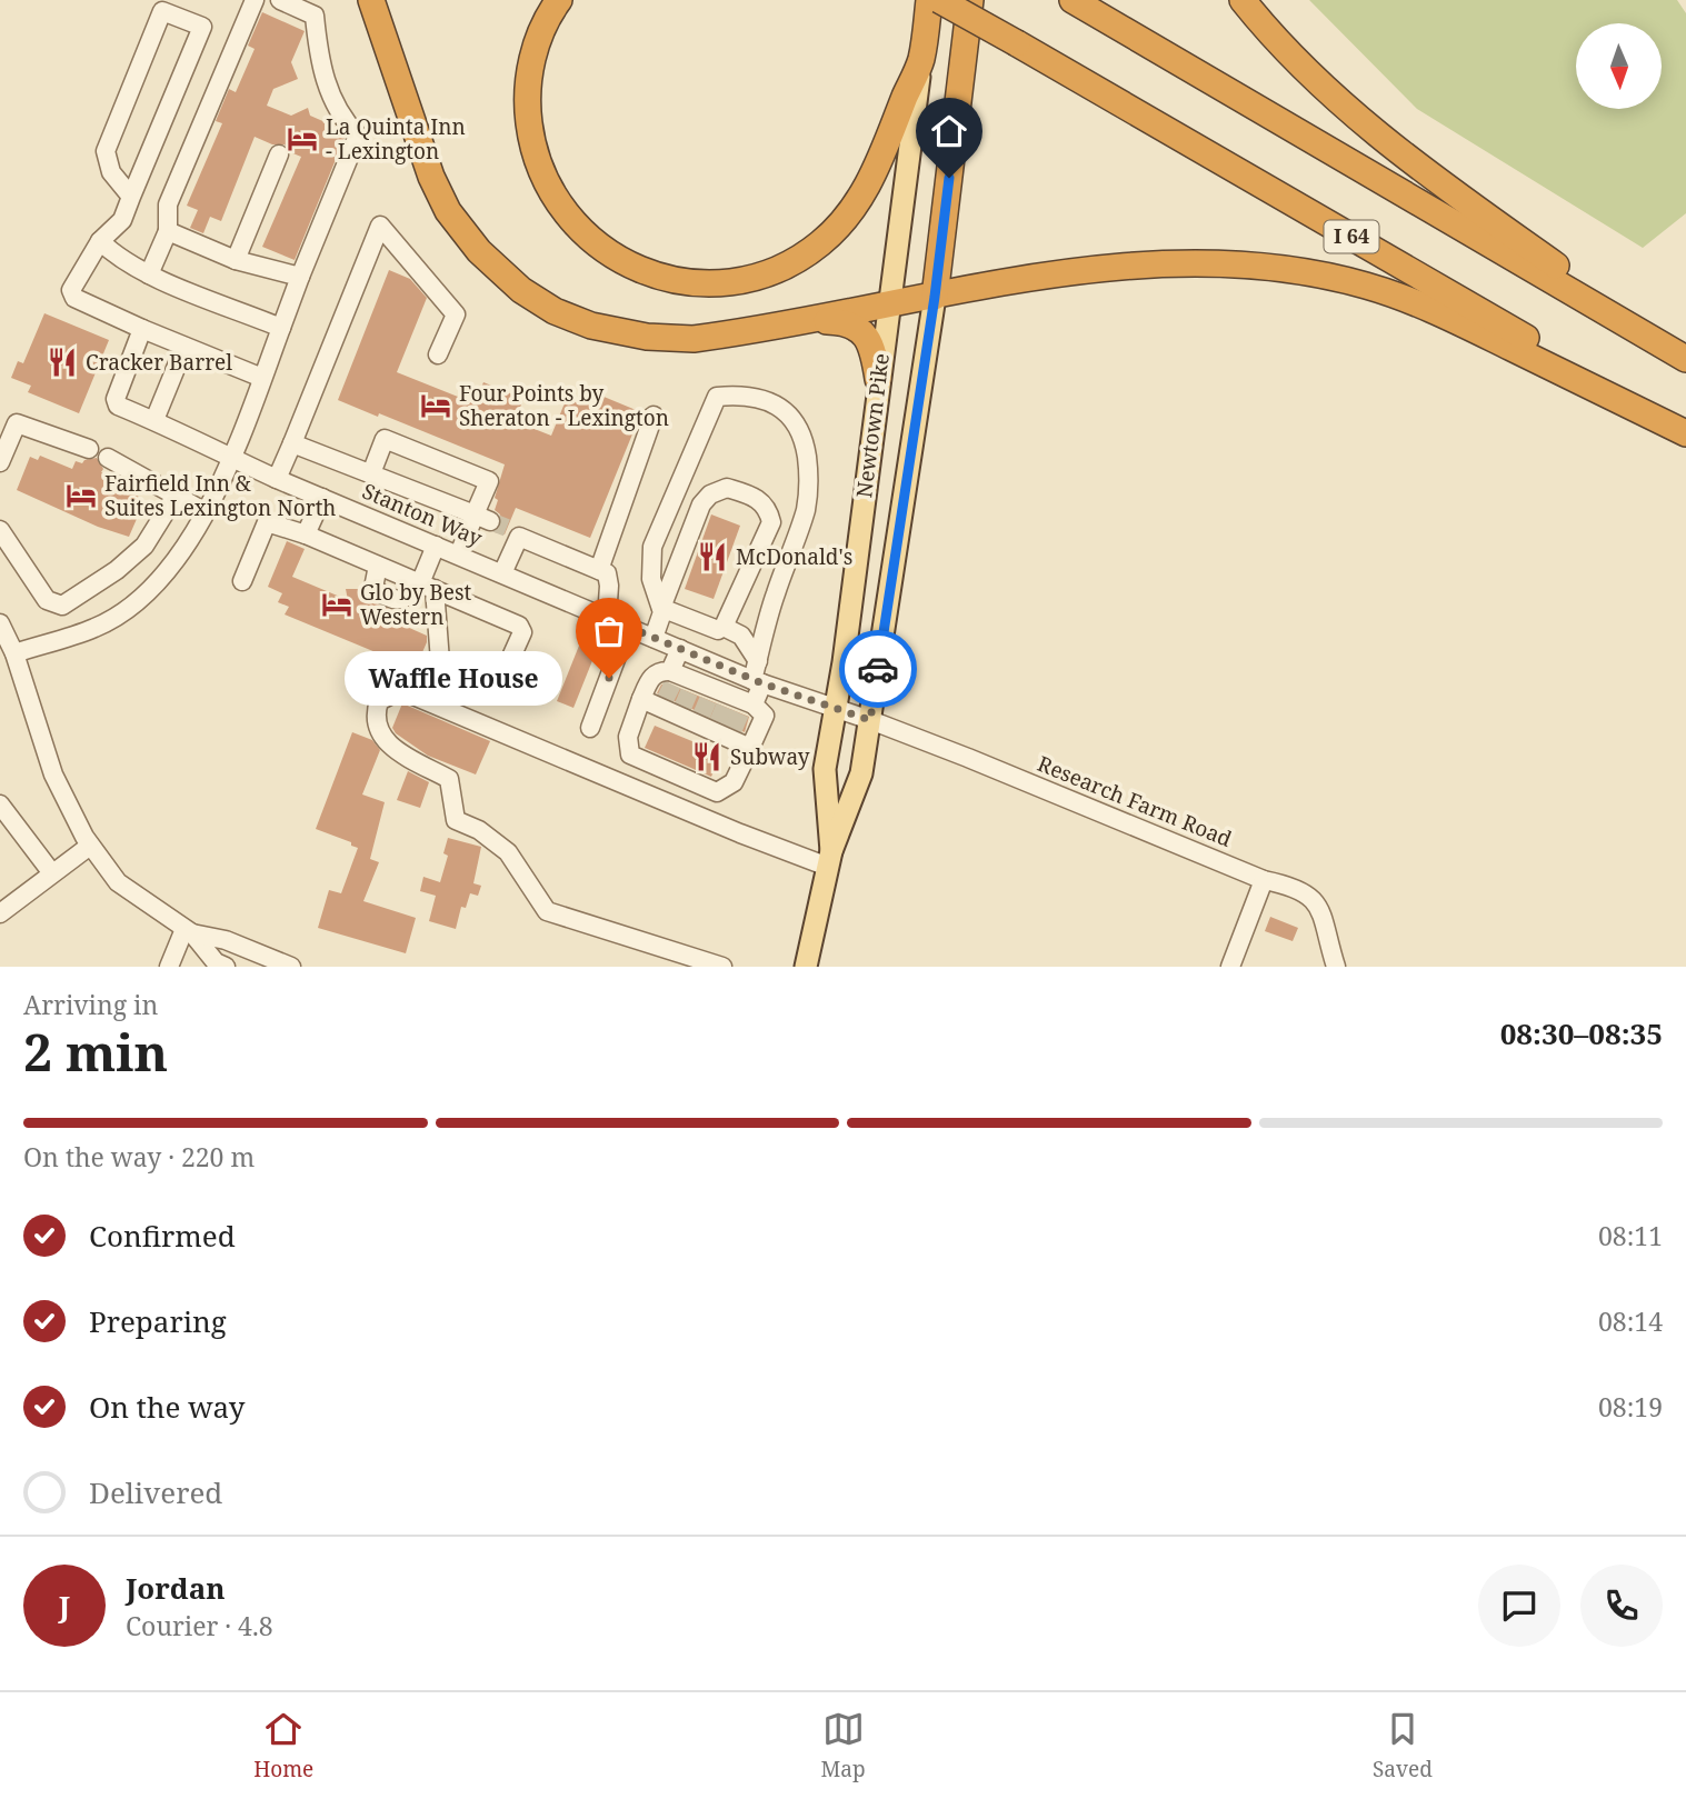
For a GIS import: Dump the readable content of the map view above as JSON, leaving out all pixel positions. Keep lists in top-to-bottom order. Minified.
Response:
{"streets":{"highway":["I 64","Newtown Pike"],"street":["Stanton Way","Research Farm Road"]},"crossings":[["Newtown Pike","Stanton Way"],["Newtown Pike","Research Farm Road"],["Stanton Way","Research Farm Road"]],"places":{"hotel":["La Quinta Inn - Lexington","Four Points by Sheraton - Lexington","Fairfield Inn & Suites Lexington North","Glo by Best Western"],"restaurant":["Cracker Barrel","McDonald's","Subway"],"other":["Waffle House"]},"north":"bottom","page":{"bubble":"Waffle House","heading":["2 min","Arriving in","08:30–08:35"],"panel":["Jordan","Courier · 4.8"],"bar":"On the way · 220 m","list":[["Confirmed","08:11"],["Preparing","08:14"],["On the way","08:19"],"Delivered"],"round":"J","tabs":["Home","Map","Saved"]}}
